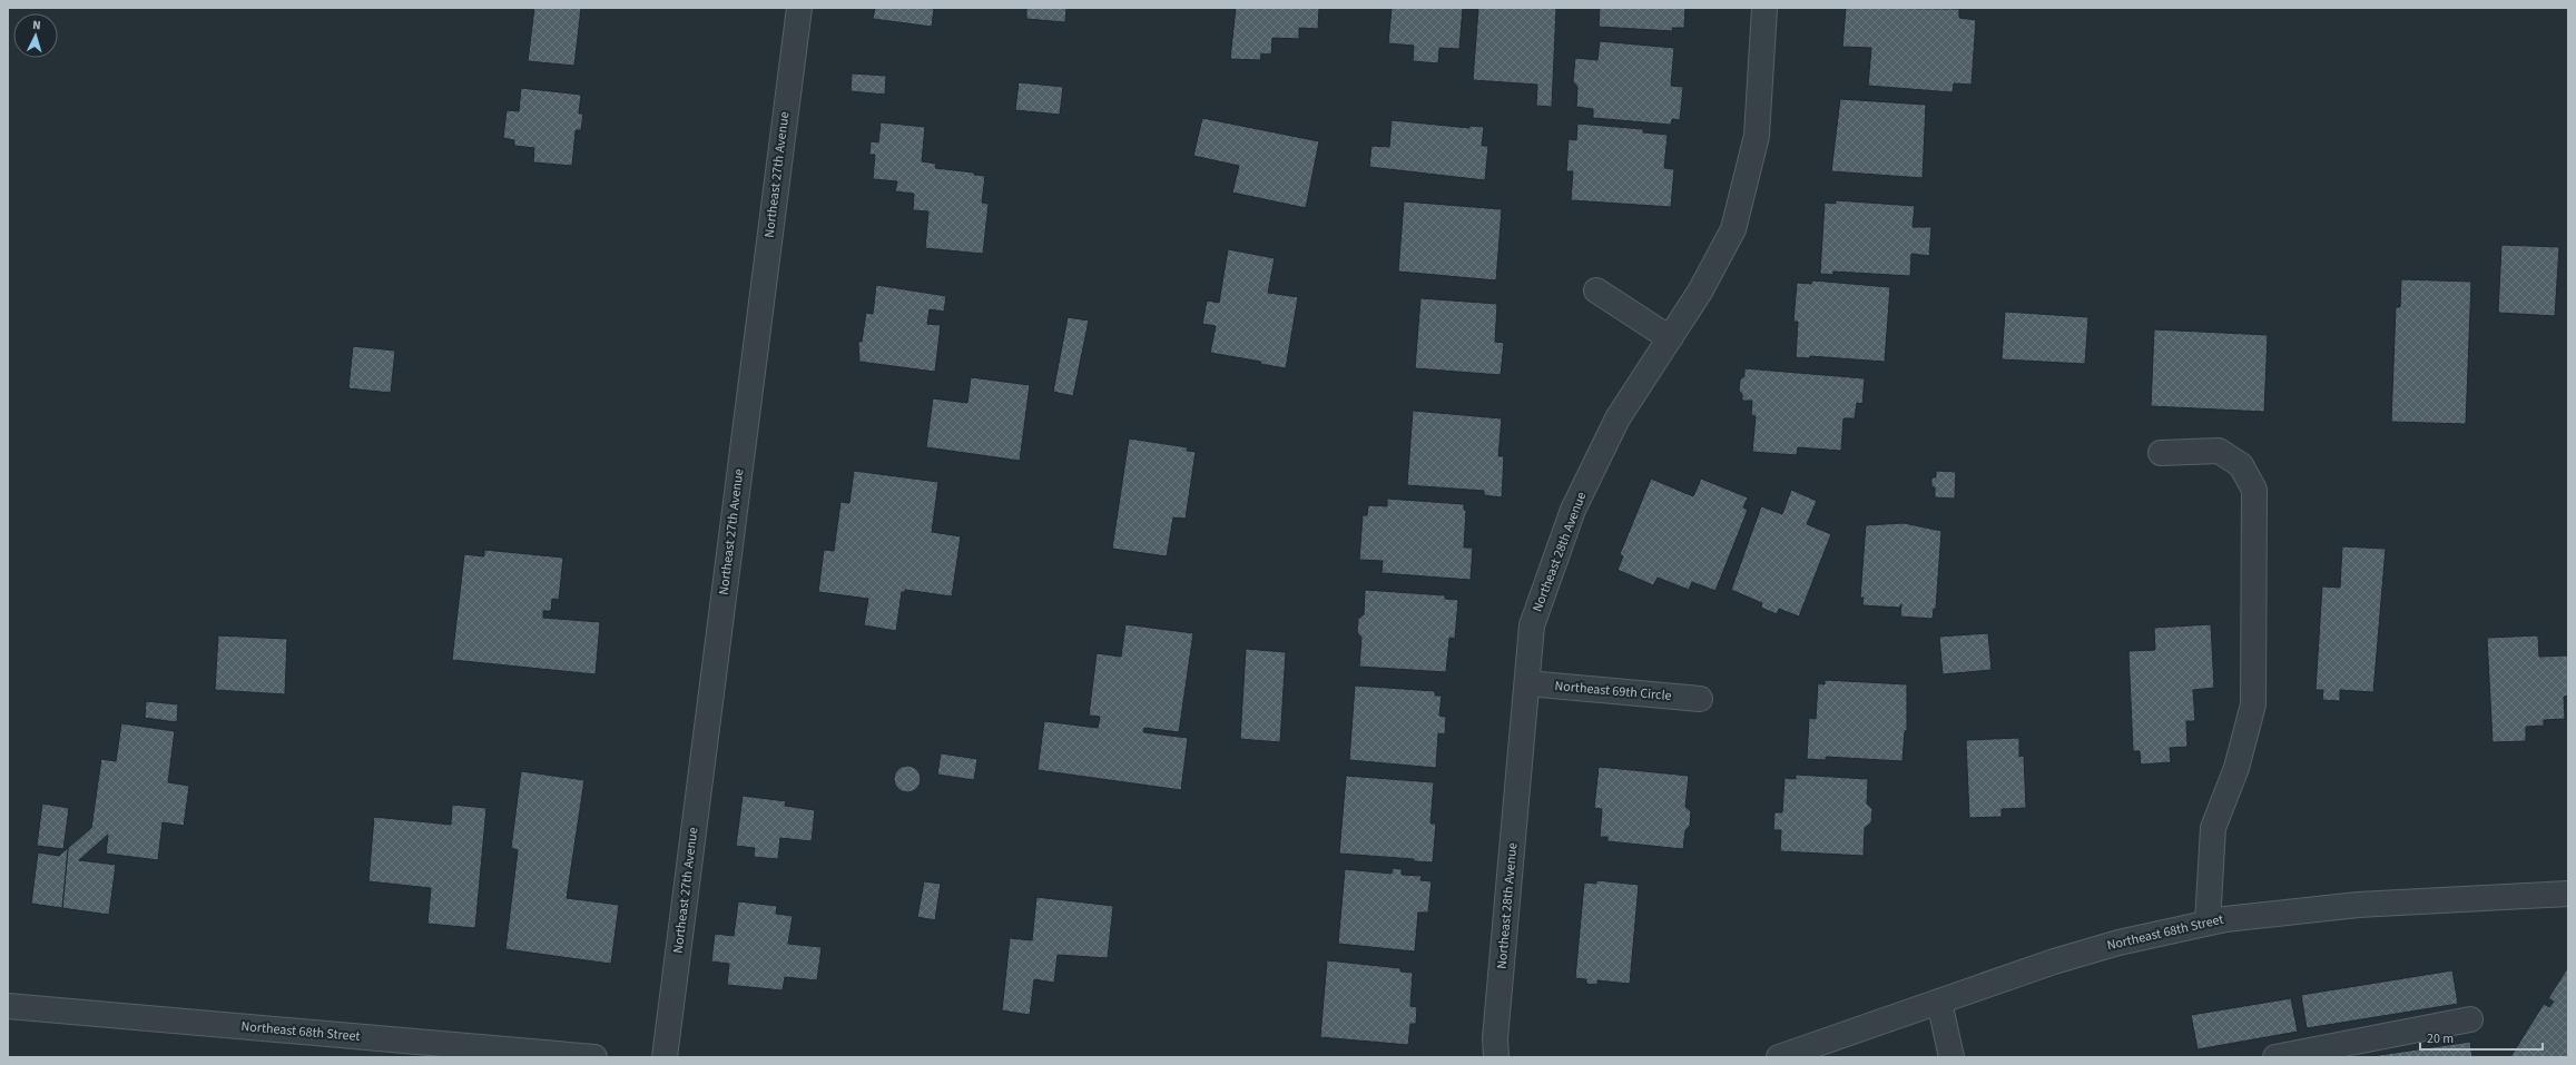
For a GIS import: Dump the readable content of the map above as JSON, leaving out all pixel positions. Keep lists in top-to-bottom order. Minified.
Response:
{"streets":{"street":["Northeast 27th Avenue","Northeast 28th Avenue","Northeast 69th Circle","Northeast 68th Street"]},"crossings":[["Northeast 28th Avenue","Northeast 69th Circle"]],"scale_bar":"20 m","north":"top"}
